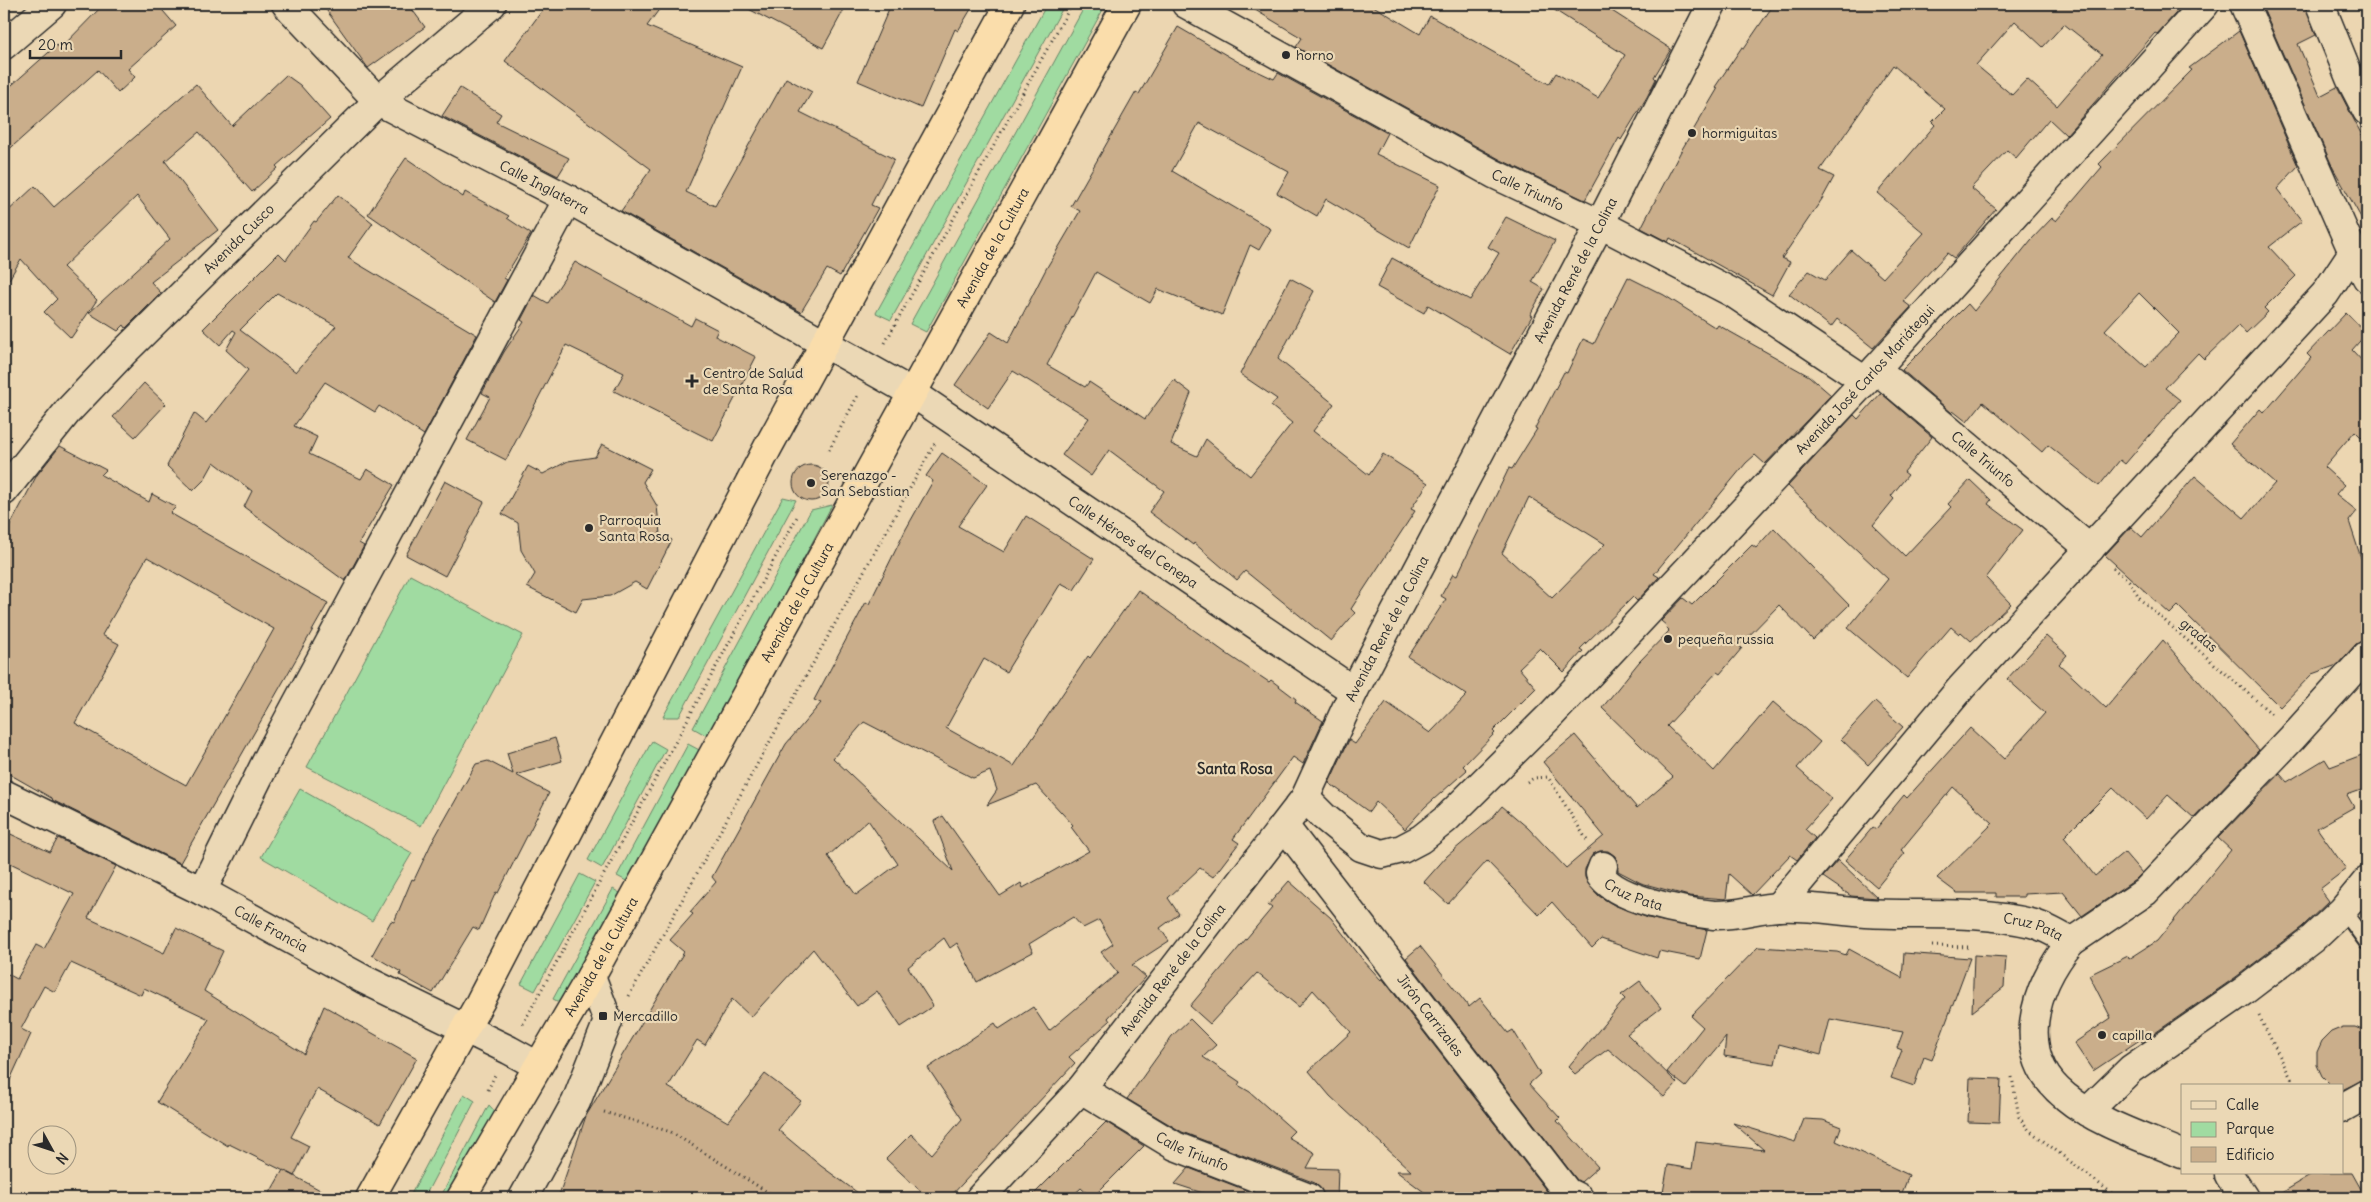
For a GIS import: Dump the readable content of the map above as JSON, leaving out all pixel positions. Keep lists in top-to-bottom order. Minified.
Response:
{"streets":{"highway":["Avenida de la Cultura"],"street":["Calle Inglaterra","Calle Triunfo","Avenida Cusco","Avenida René de la Colina","Avenida José Carlos Mariátegui","Calle Héroes del Cenepa","Cruz Pata","Calle Francia","Jirón Carrizales"],"path":["gradas"]},"crossings":[["Calle Inglaterra","Avenida Cusco"],["Calle Inglaterra","Calle Héroes del Cenepa"],["Calle Triunfo","Avenida René de la Colina"],["Calle Triunfo","Avenida José Carlos Mariátegui"],["Calle Triunfo","gradas"],["Avenida de la Cultura","Calle Héroes del Cenepa"],["Avenida de la Cultura","Calle Francia"],["Avenida René de la Colina","Avenida José Carlos Mariátegui"],["Avenida René de la Colina","Calle Héroes del Cenepa"],["Avenida René de la Colina","Jirón Carrizales"],["gradas","Cruz Pata"]],"districts":["Santa Rosa"],"places":{"other":["horno","hormiguitas","Serenazgo - San Sebastian","Parroquia Santa Rosa","pequeña russia","capilla"],"health":["Centro de Salud de Santa Rosa"],"transit":["Mercadillo"]},"legend":["Calle","Parque","Edificio"],"scale_bar":"20 m","north":"bottom right"}
